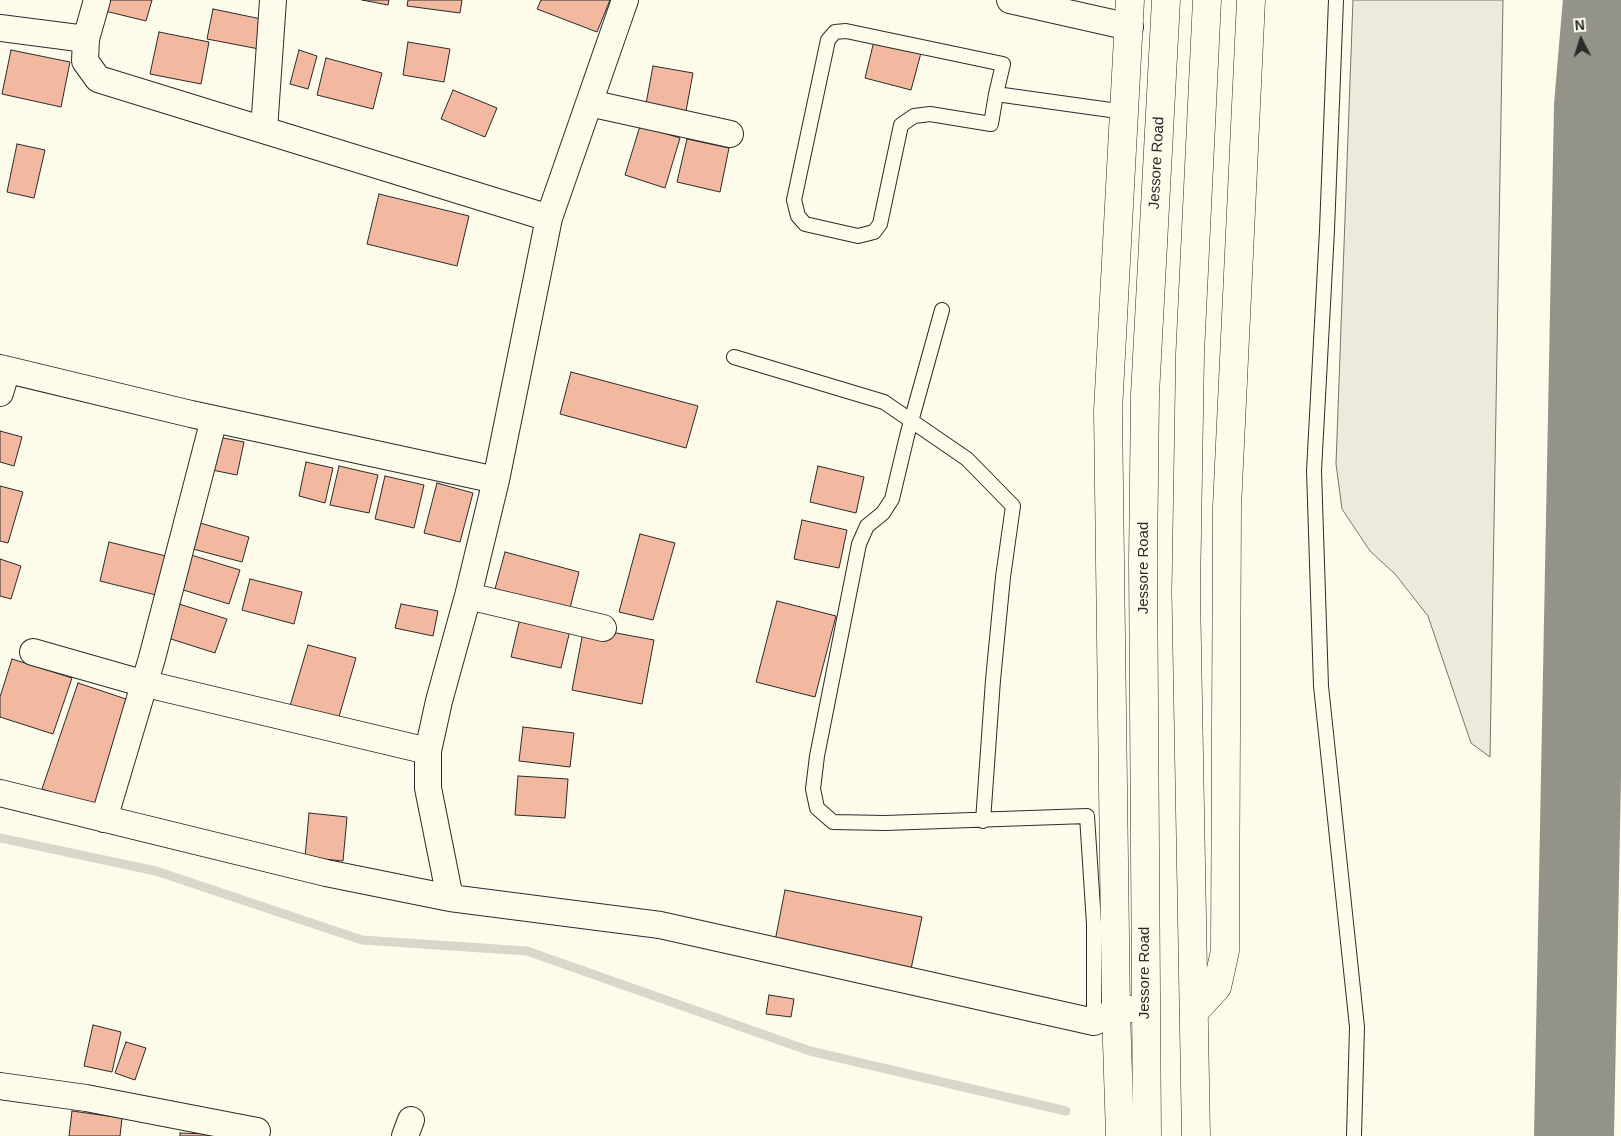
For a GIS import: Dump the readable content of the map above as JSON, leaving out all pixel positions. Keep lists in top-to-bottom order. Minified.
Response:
{"streets":{"main road":["Jessore Road"]},"north":"top"}
